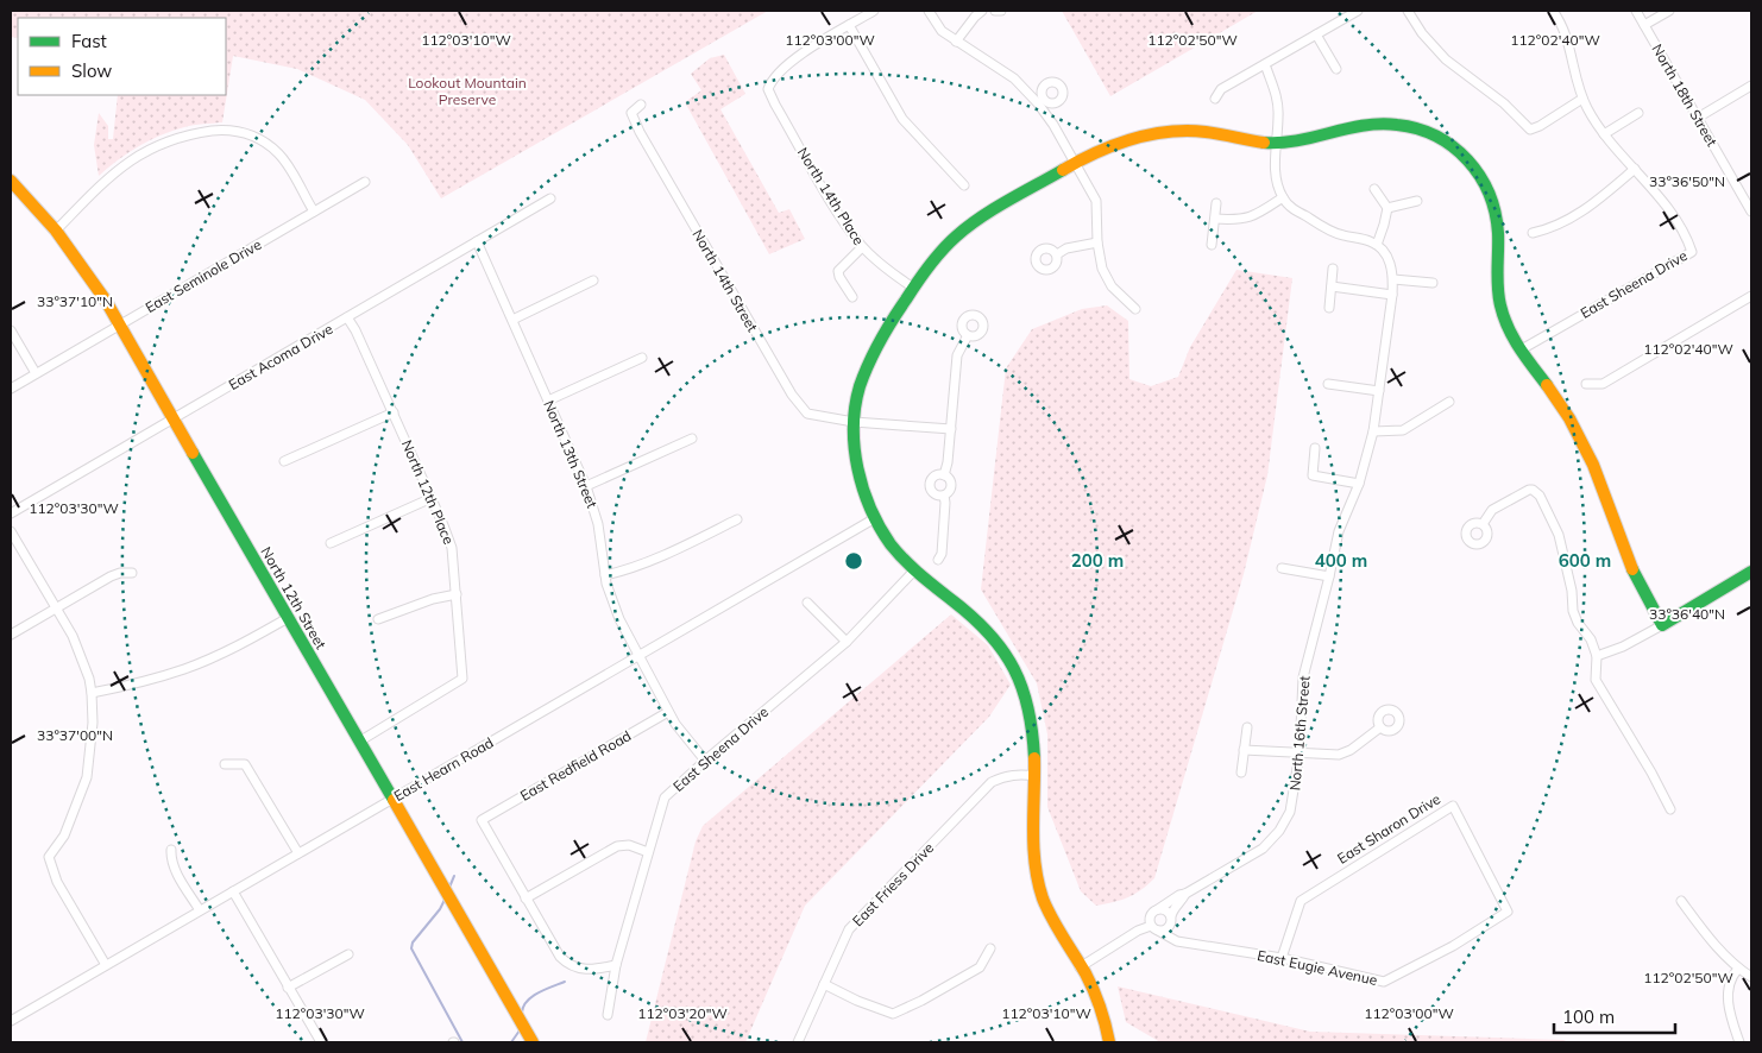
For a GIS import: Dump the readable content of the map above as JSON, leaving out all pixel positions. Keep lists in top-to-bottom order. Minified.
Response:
{"streets":{"street":["North 18th Street","North 14th Place","East Seminole Drive","North 14th Street","East Sheena Drive","East Acoma Drive","North 13th Street","North 12th Place","North 12th Street","North 16th Street","East Redfield Road","East Hearn Road","East Sharon Drive","East Friess Drive","East Eugie Avenue"]},"crossings":[["East Seminole Drive","North 12th Street"],["East Sheena Drive","North 13th Street"],["East Acoma Drive","North 13th Street"],["East Acoma Drive","North 12th Place"],["East Acoma Drive","North 12th Street"],["North 13th Street","East Redfield Road"],["North 13th Street","East Hearn Road"],["North 12th Place","North 12th Street"],["North 12th Street","East Hearn Road"],["North 16th Street","East Eugie Avenue"],["East Sharon Drive","East Eugie Avenue"]],"parks":["Lookout Mountain Preserve"],"legend":["Fast","Slow"],"scale_bar":"100 m","coordinates":["112°03'10\"W","112°03'00\"W","112°02'50\"W","112°02'40\"W","33°36'50\"N","33°37'10\"N","112°03'30\"W","33°36'40\"N","33°37'00\"N","112°03'20\"W"],"rings":["200 m","400 m","600 m"]}
